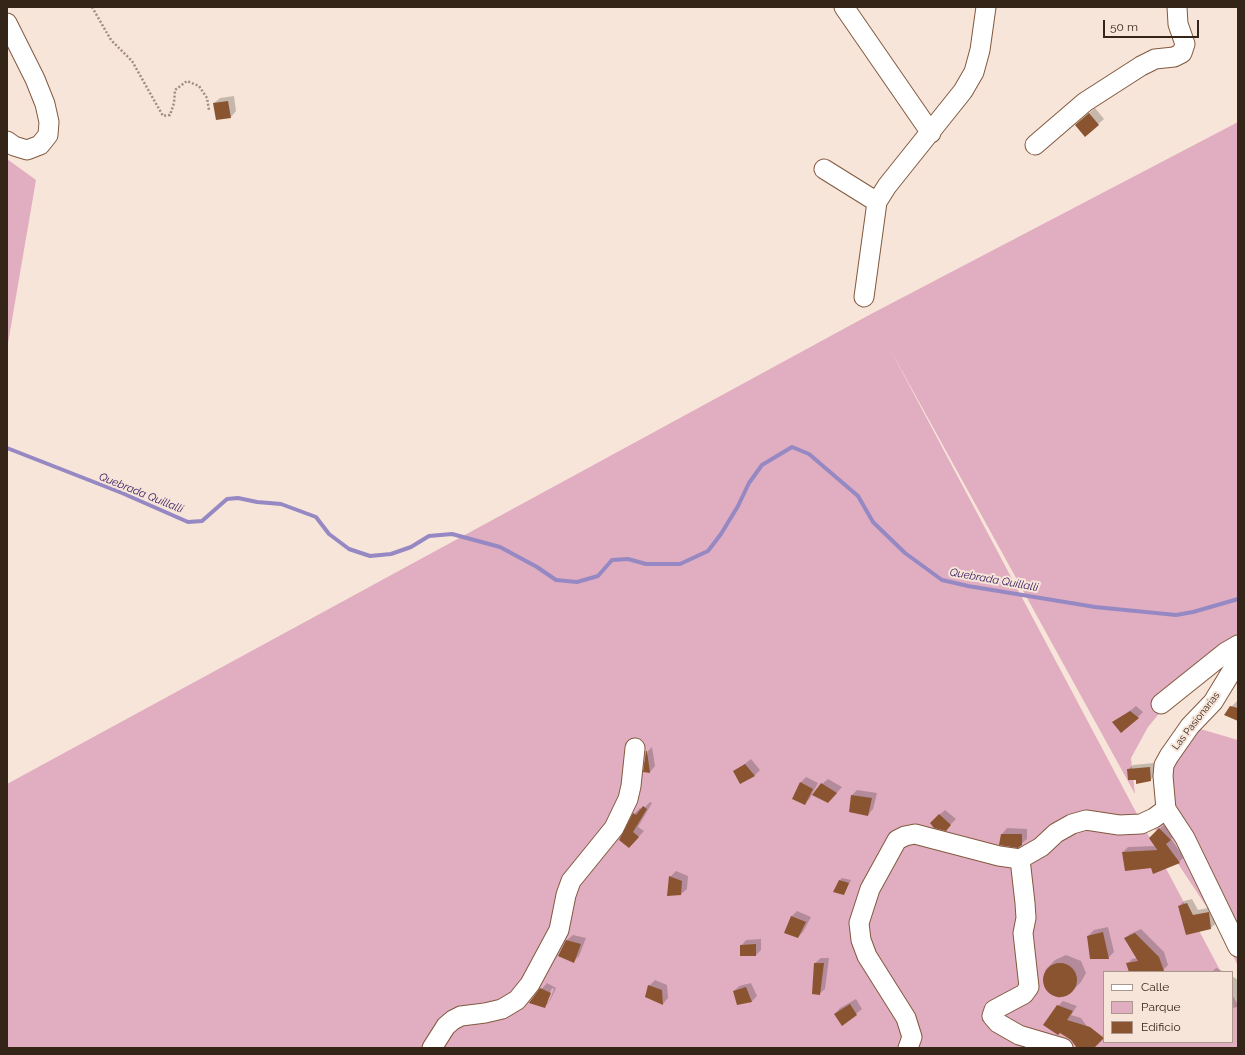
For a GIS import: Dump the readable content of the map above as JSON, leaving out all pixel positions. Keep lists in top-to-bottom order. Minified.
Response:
{"streets":{"street":["Las Pasionarias"]},"water":["Quebrada Quillalli"],"legend":["Calle","Parque","Edificio"],"scale_bar":"50 m"}
